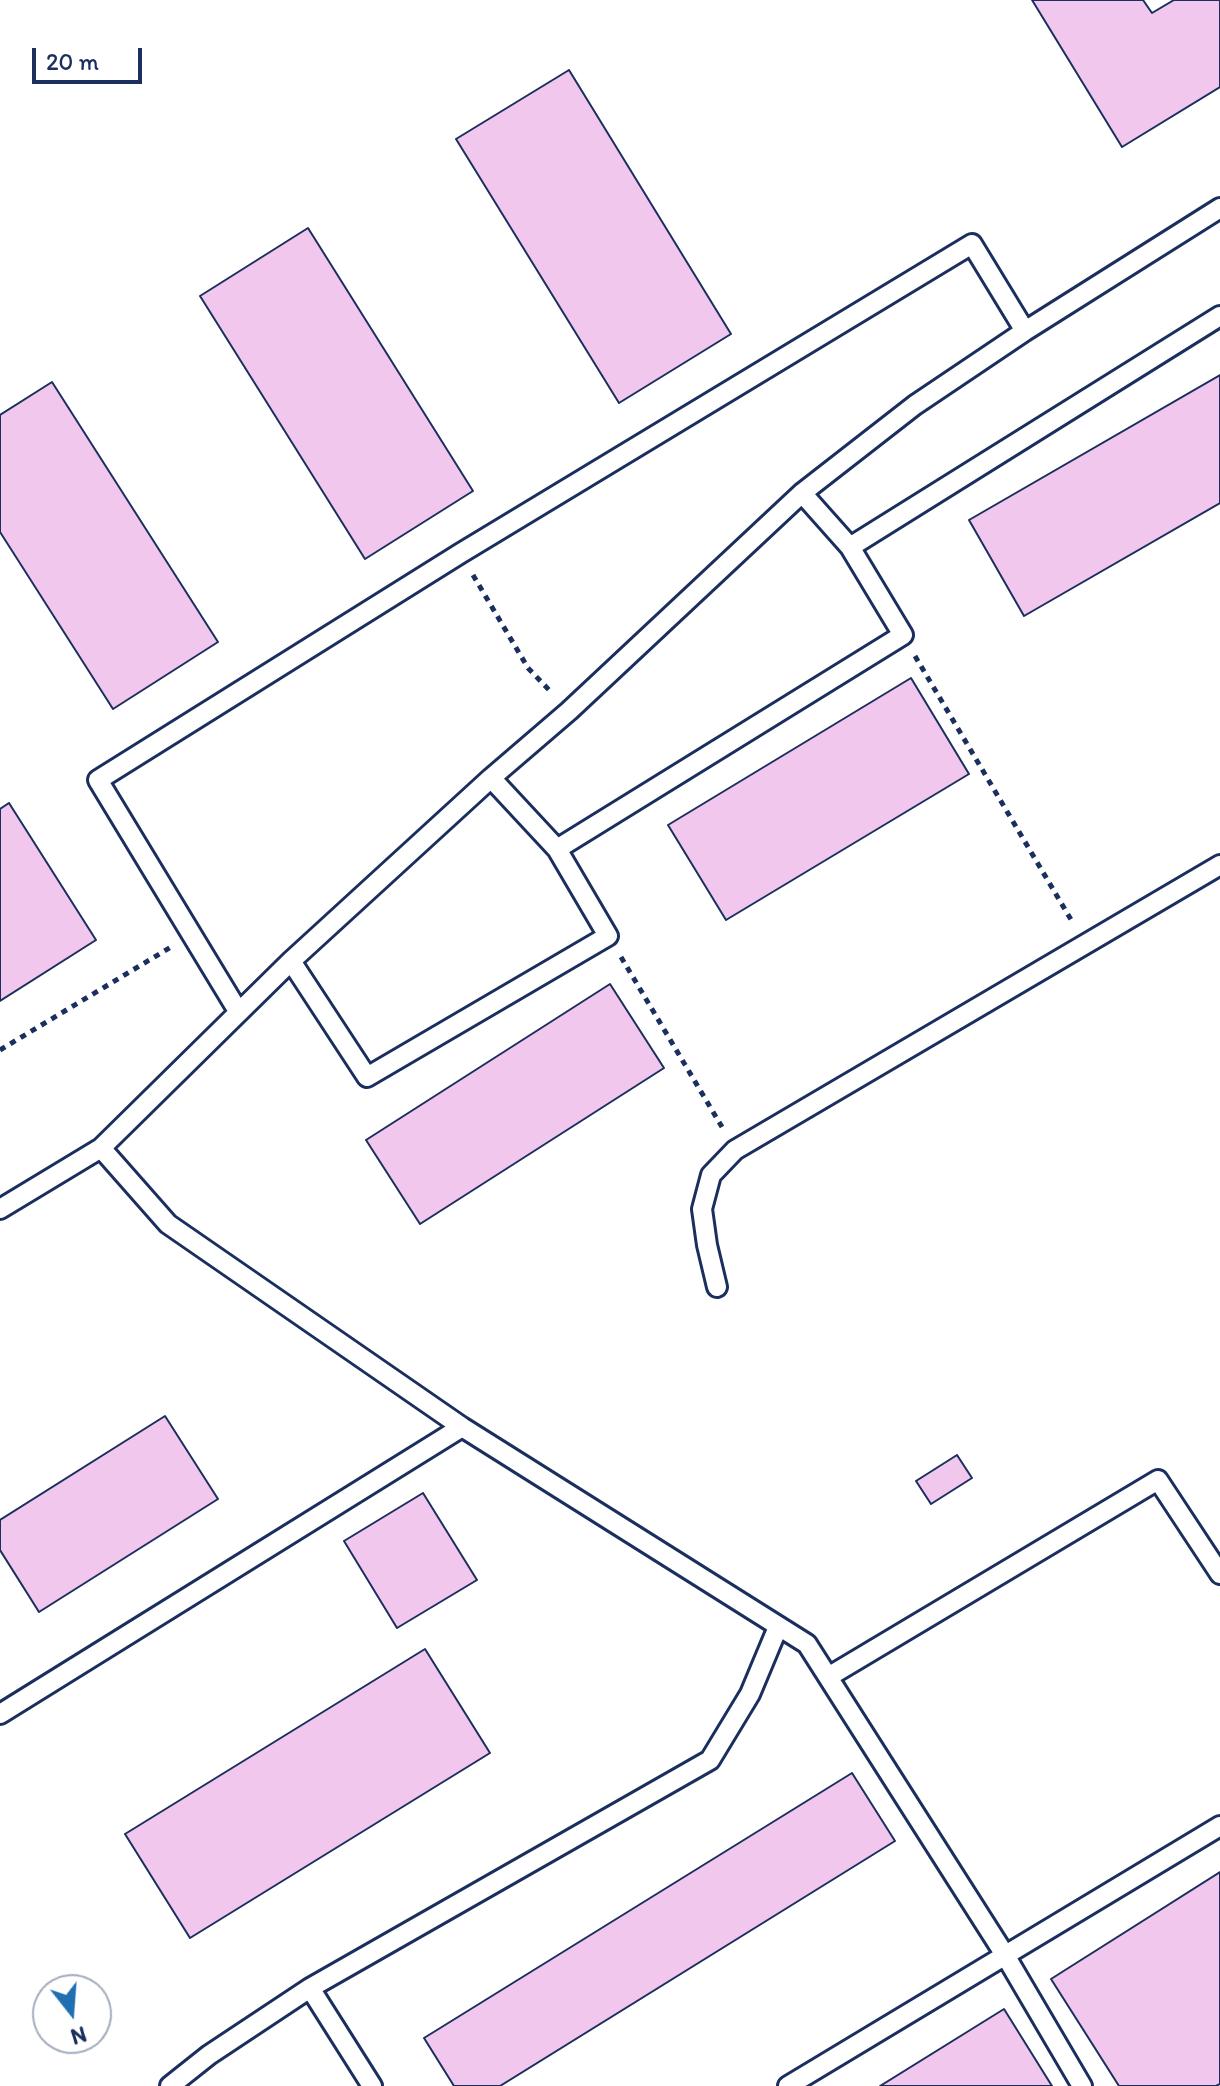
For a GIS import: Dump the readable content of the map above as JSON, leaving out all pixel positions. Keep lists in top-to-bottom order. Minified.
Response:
{"scale_bar":"20 m","north":"bottom"}
